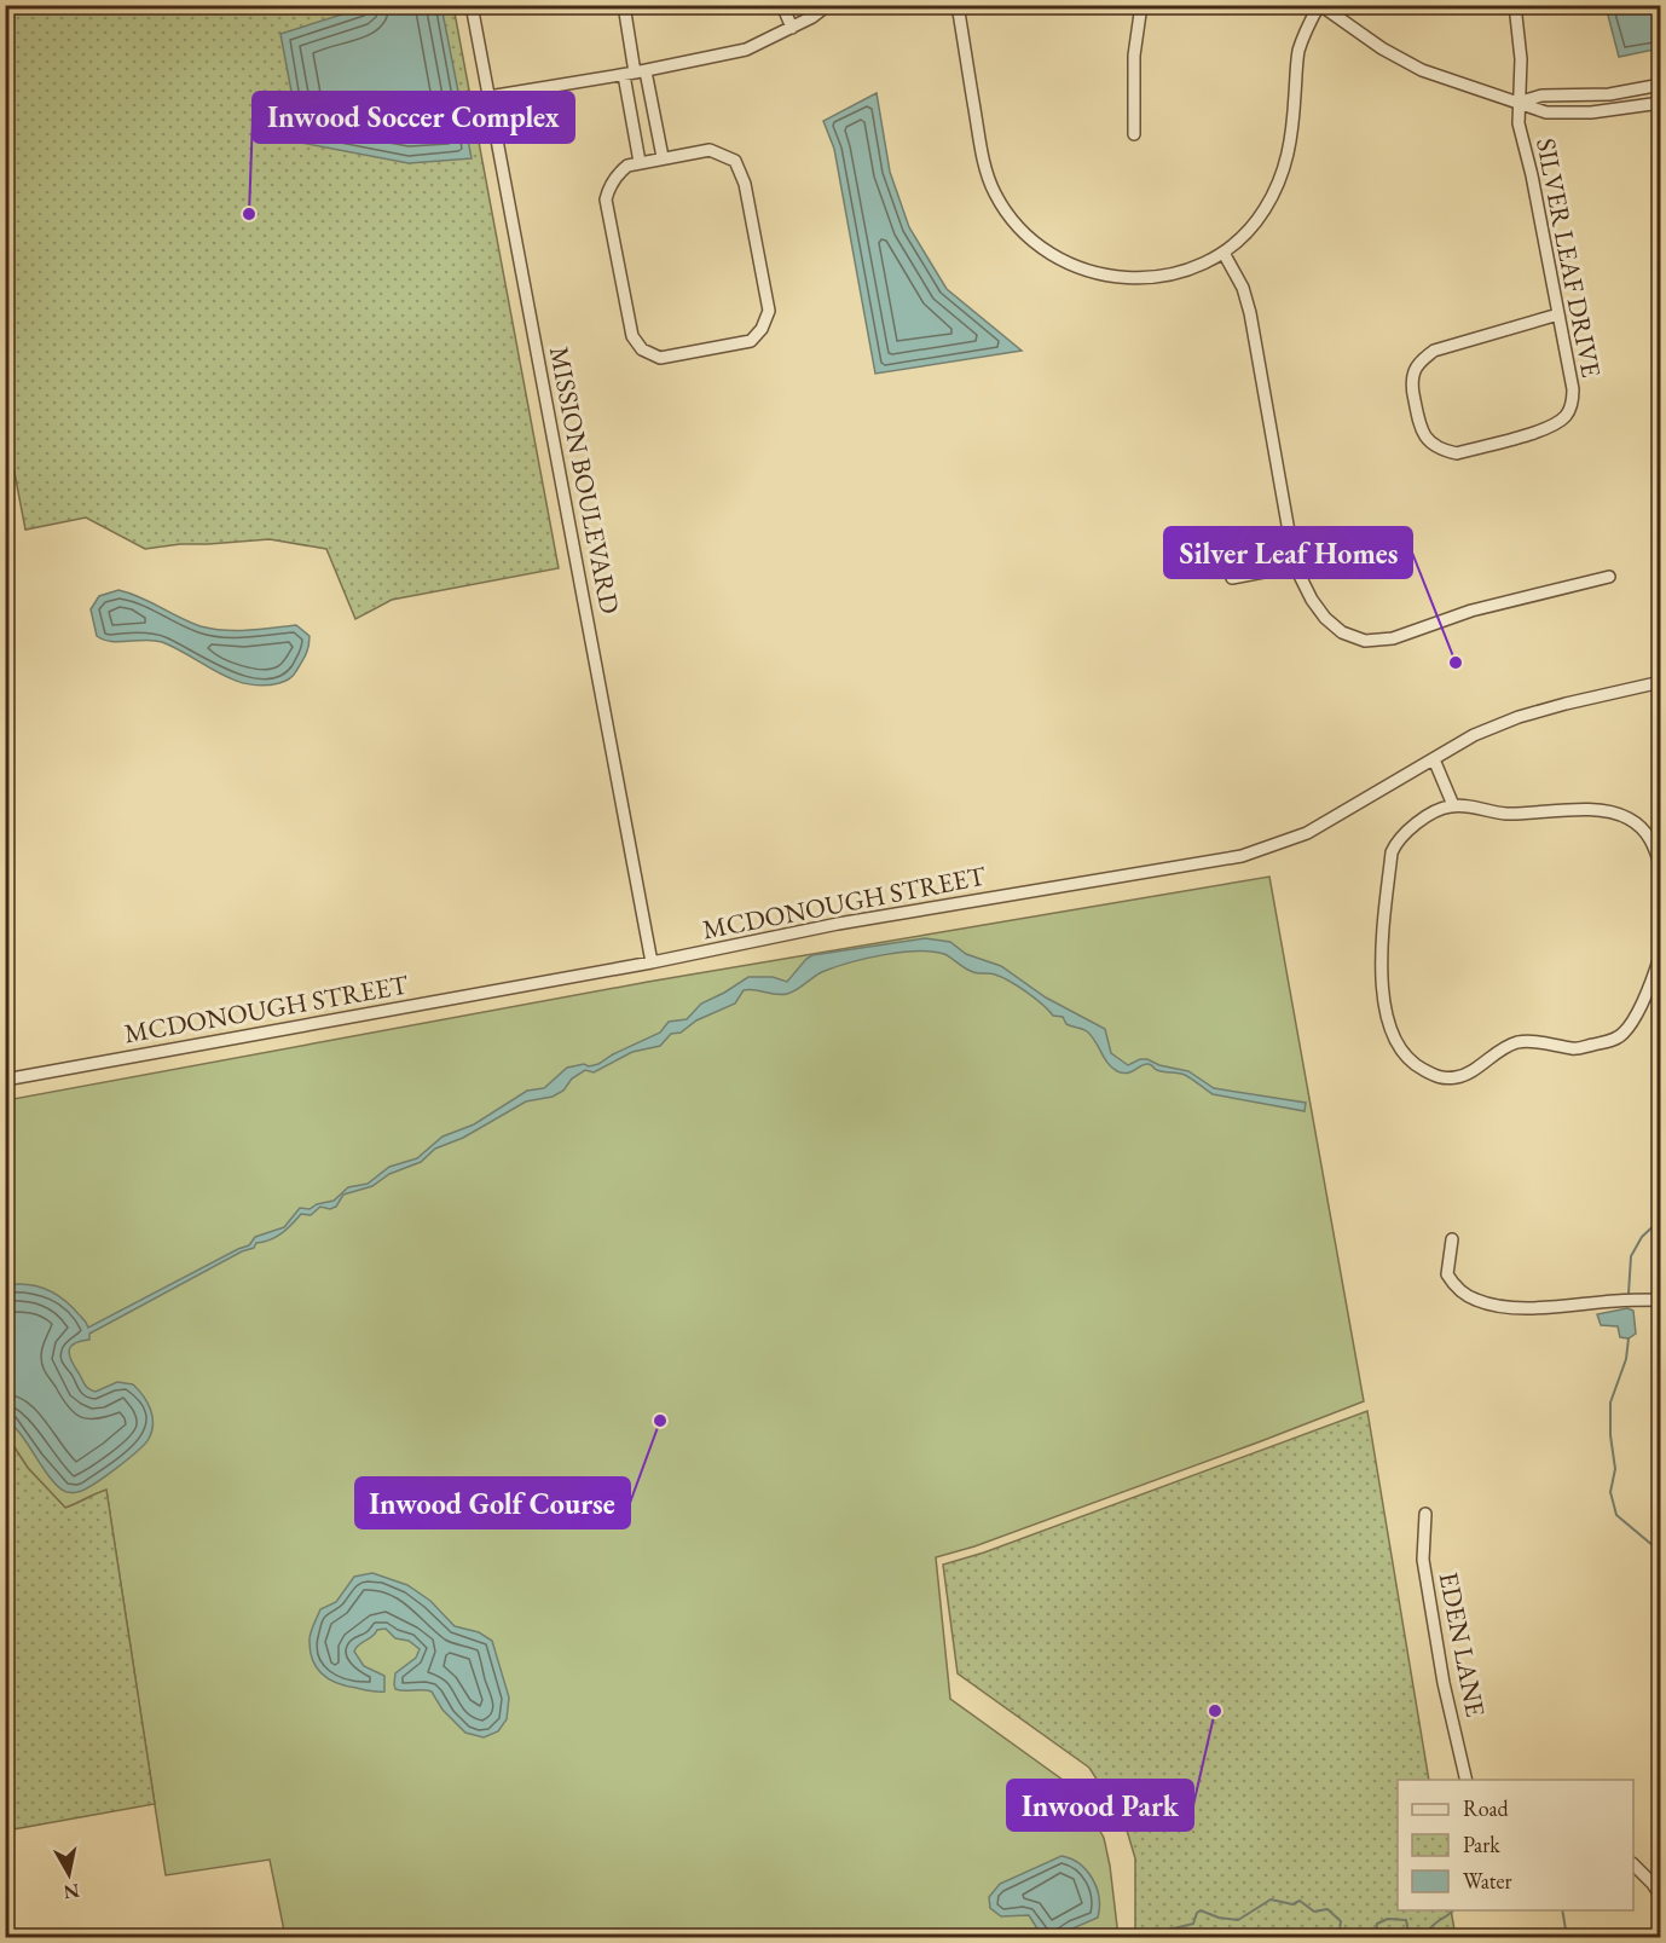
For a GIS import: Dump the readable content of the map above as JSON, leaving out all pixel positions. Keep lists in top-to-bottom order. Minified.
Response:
{"streets":{"street":["SILVER LEAF DRIVE","MISSION BOULEVARD","MCDONOUGH STREET","EDEN LANE"]},"crossings":[["MISSION BOULEVARD","MCDONOUGH STREET"]],"places":["Inwood Soccer Complex","Silver Leaf Homes","Inwood Golf Course","Inwood Park"],"legend":["Road","Park","Water"],"north":"bottom"}
